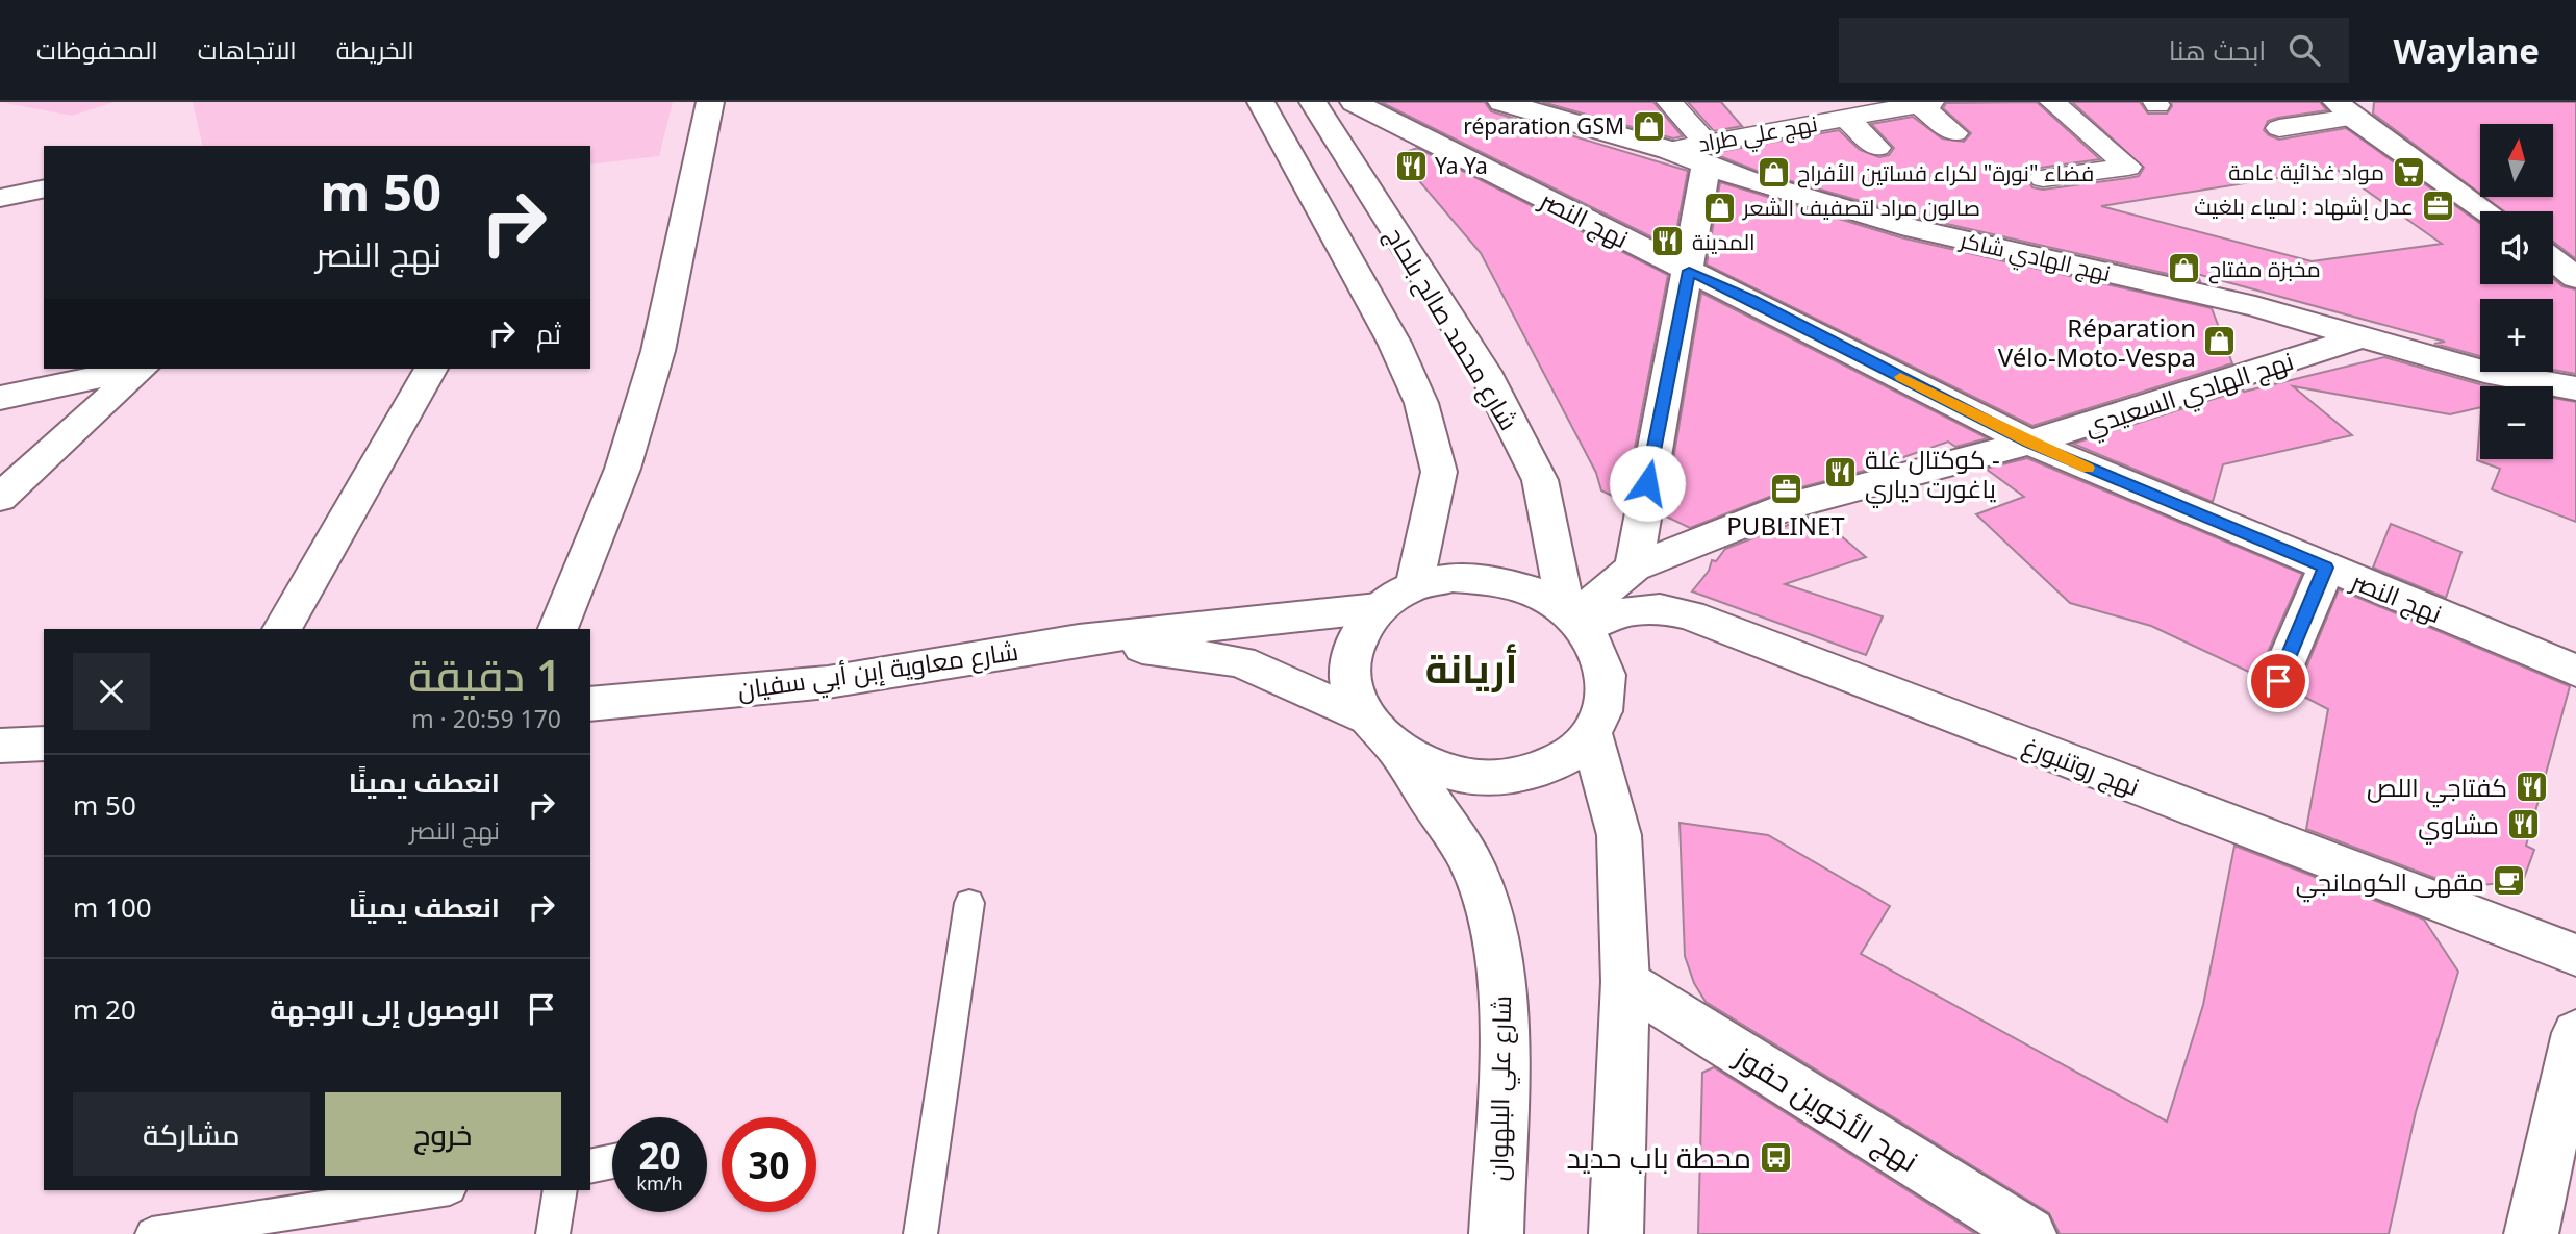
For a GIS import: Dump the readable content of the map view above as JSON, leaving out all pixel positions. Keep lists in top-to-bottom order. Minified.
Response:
{"streets":{"street":["نهج علي طراد","نهج النصر","نهج الهادي شاكر","شارع محمد صالح بلحاج","نهج الهادي السعيدي","شارع معاوية إبن أبي سفيان","نهج روتنبورغ","شارع علي البلهوان","نهج الأخوين حفوز"]},"crossings":[["نهج علي طراد","نهج الهادي شاكر"],["نهج النصر","نهج الهادي السعيدي"],["نهج الهادي شاكر","نهج الهادي السعيدي"],["شارع محمد صالح بلحاج","نهج الهادي السعيدي"],["شارع محمد صالح بلحاج","شارع معاوية إبن أبي سفيان"],["شارع محمد صالح بلحاج","نهج روتنبورغ"],["شارع محمد صالح بلحاج","شارع علي البلهوان"],["نهج الهادي السعيدي","شارع معاوية إبن أبي سفيان"],["نهج الهادي السعيدي","نهج روتنبورغ"],["نهج الهادي السعيدي","شارع علي البلهوان"],["شارع معاوية إبن أبي سفيان","نهج روتنبورغ"],["شارع معاوية إبن أبي سفيان","شارع علي البلهوان"],["نهج روتنبورغ","شارع علي البلهوان"]],"districts":["أريانة"],"places":{"shop":["réparation GSM","فضاء \"نورة\" لكراء فساتين الأفراح","صالون مراد لتصفيف الشعر","مخبزة مفتاح","Réparation Vélo-Moto-Vespa"],"restaurant":["Ya Ya","المدينة","كوكتال غلة - ياغورت دياري","كفتاجي اللص","مشاوي"],"supermarket":["مواد غذائية عامة"],"office":["عدل إشهاد : لمياء بلغيث","PUBLINET"],"cafe":["مقهى الكومانجي"],"bus stop":["محطة باب حديد"]},"north":"top","page":{"header":"Waylane","search":"ابحث هنا","nav":["الخريطة","الاتجاهات","المحفوظات"],"map_buttons":["+","−"],"turn":["50 m","نهج النصر"],"then":"ثم","heading":["1 دقيقة","170 m · 20:59"],"list":[{"name":"انعطف يمينًا","note":"نهج النصر","value":"50 m"},{"name":"انعطف يمينًا","value":"100 m"},{"name":"الوصول إلى الوجهة","value":"20 m"}],"buttons":["خروج","مشاركة"],"speed":"20 km/h","limit":"30"}}
